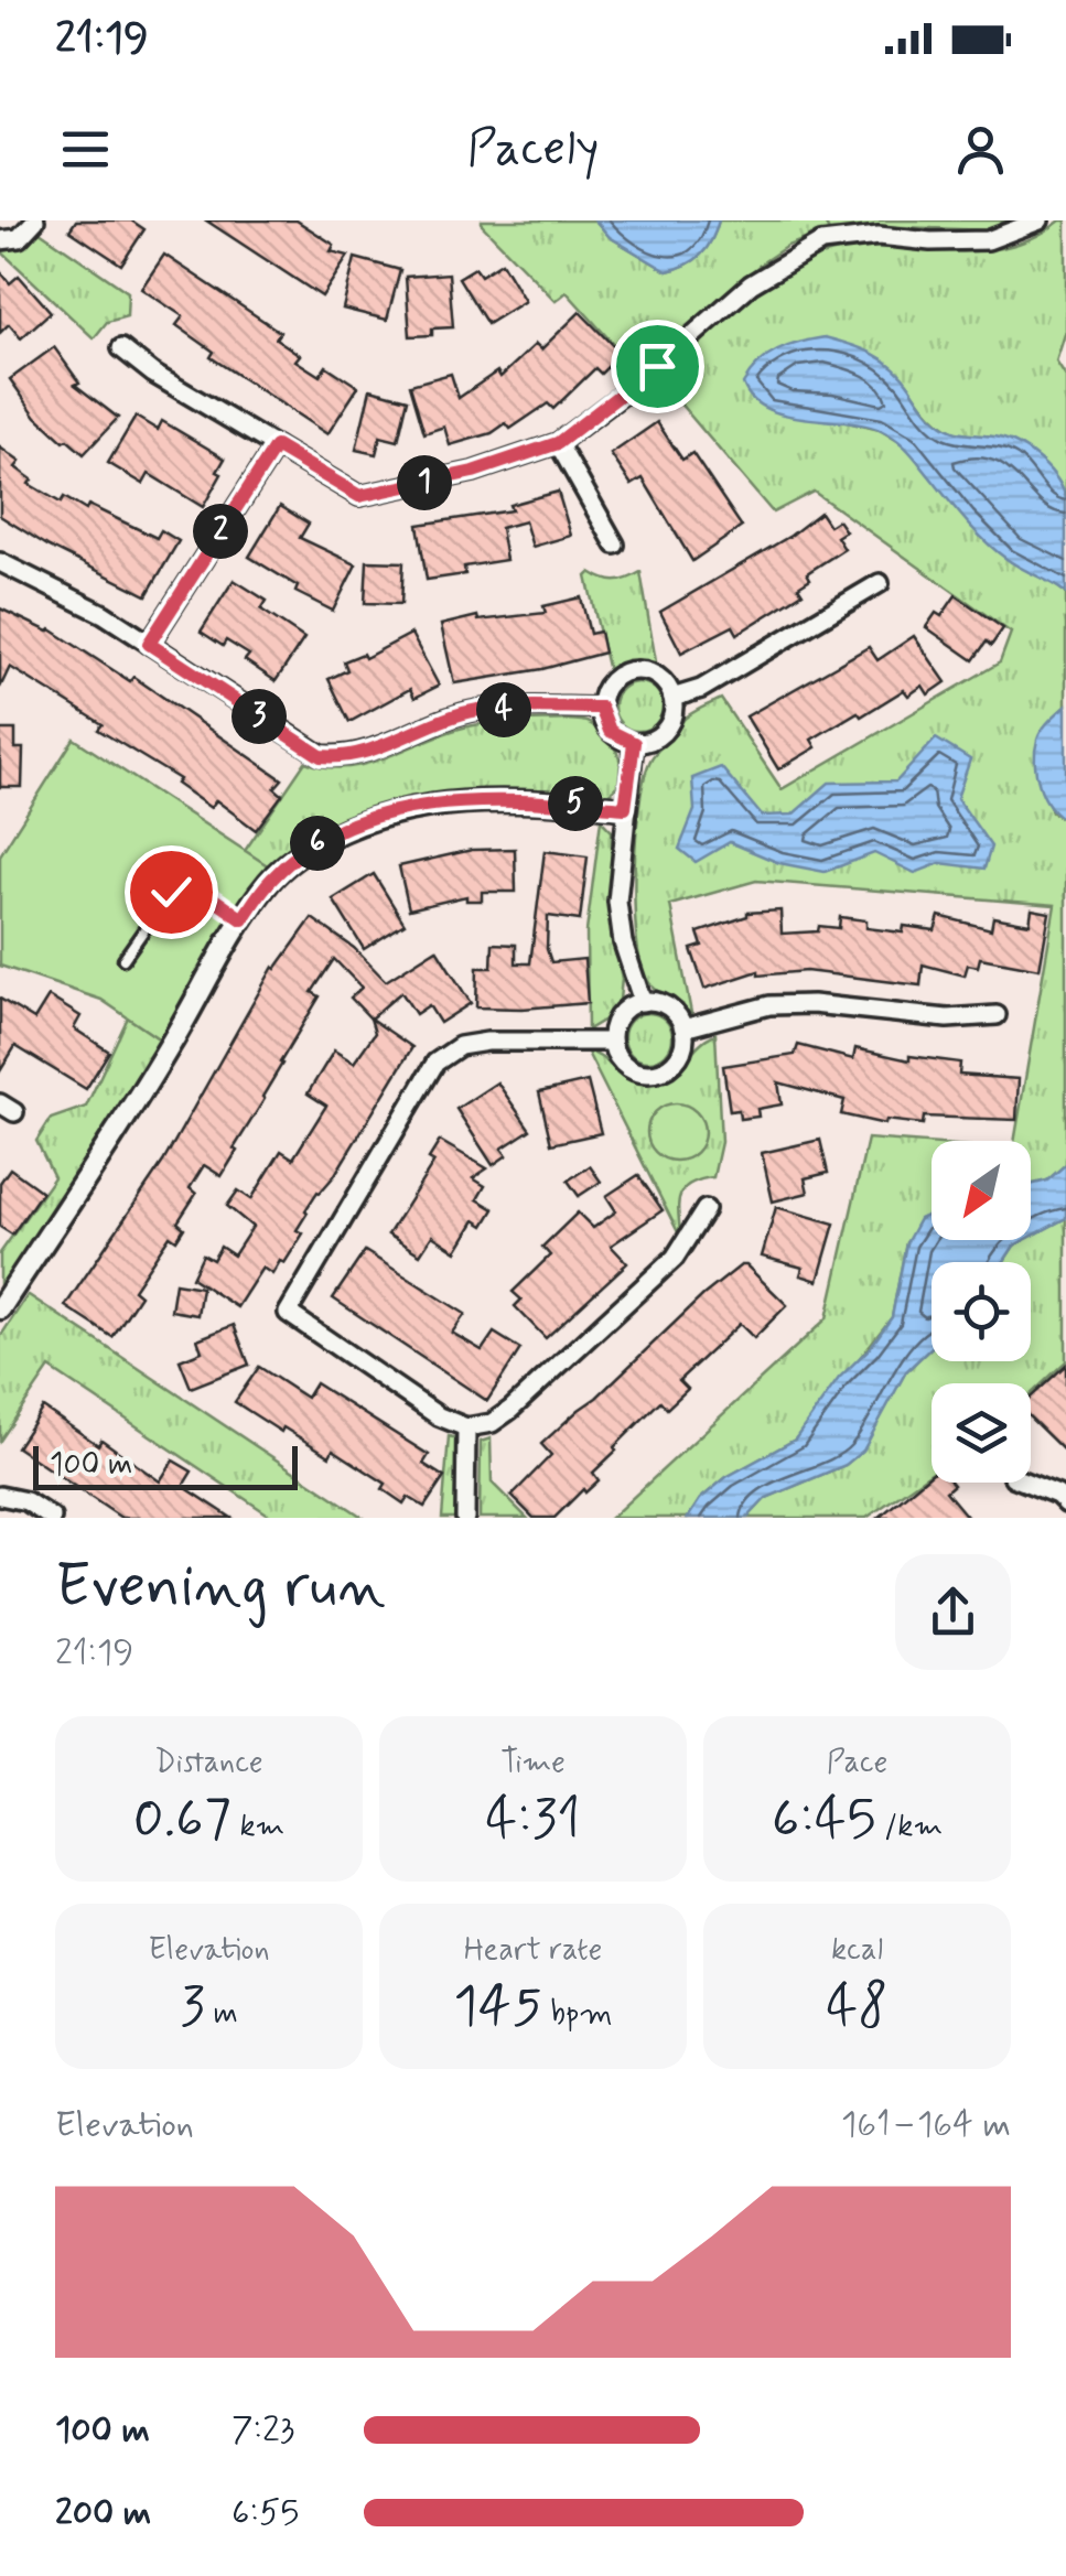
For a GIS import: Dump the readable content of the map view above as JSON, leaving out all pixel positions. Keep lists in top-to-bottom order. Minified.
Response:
{"scale_bar":"100 m","north":"bottom left","page":{"status":"21:19","header":"Pacely","pins":["1","2","4","3","5","6"],"scale":"100 m","heading":["Evening run","21:19"],"stats":[["Distance","0.67 km"],["Time","4:31"],["Pace","6:45 /km"],["Elevation","3 m"],["Heart rate","145 bpm"],["kcal","48"]],"chart":["Elevation","161–164 m"],"list":[{"name":"100 m","note":"7:23"},{"name":"200 m","note":"6:55"}]}}
